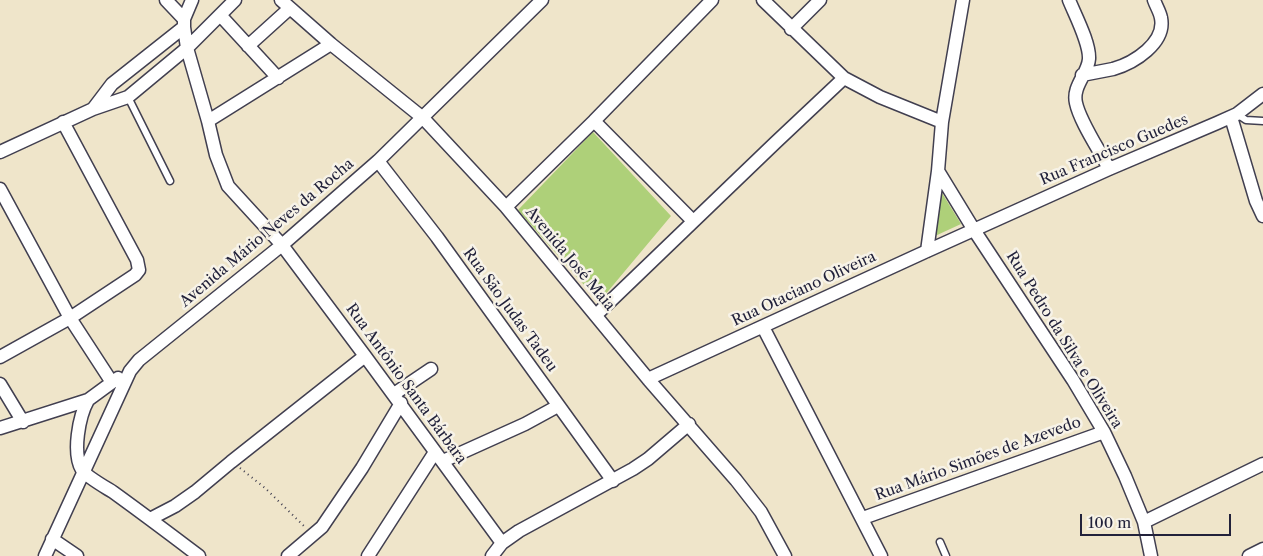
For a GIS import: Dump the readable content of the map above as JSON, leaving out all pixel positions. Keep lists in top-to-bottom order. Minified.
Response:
{"streets":{"street":["Rua Francisco Guedes","Avenida Mário Neves da Rocha","Avenida José Maia","Rua Otaciano Oliveira","Rua São Judas Tadeu","Rua Pedro da Silva e Oliveira","Rua Antônio Santa Bárbara","Rua Mário Simões de Azevedo"]},"crossings":[["Rua Francisco Guedes","Rua Otaciano Oliveira"],["Rua Francisco Guedes","Rua Pedro da Silva e Oliveira"],["Avenida Mário Neves da Rocha","Avenida José Maia"],["Avenida Mário Neves da Rocha","Rua São Judas Tadeu"],["Avenida Mário Neves da Rocha","Rua Antônio Santa Bárbara"],["Avenida José Maia","Rua Otaciano Oliveira"],["Rua Otaciano Oliveira","Rua Pedro da Silva e Oliveira"],["Rua Pedro da Silva e Oliveira","Rua Mário Simões de Azevedo"]],"scale_bar":"100 m"}
